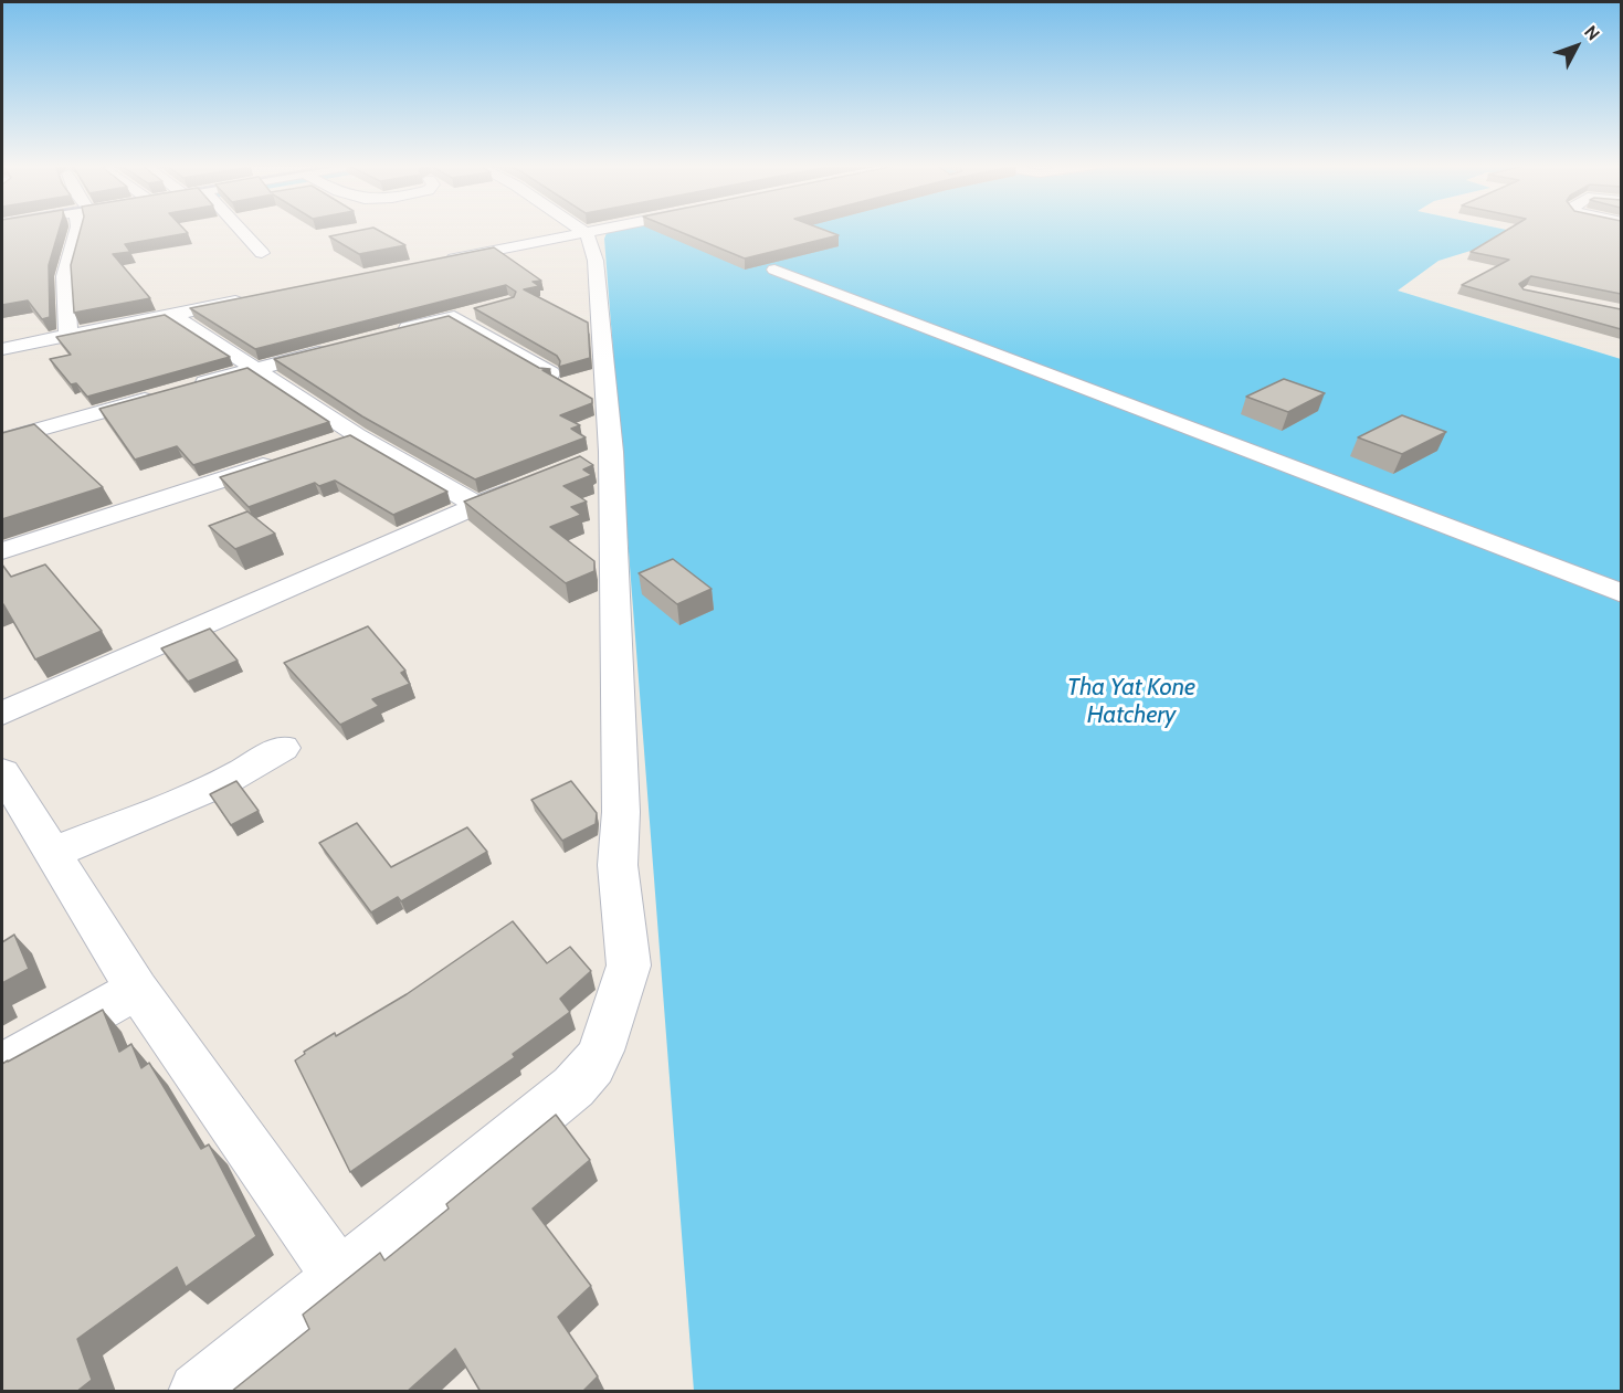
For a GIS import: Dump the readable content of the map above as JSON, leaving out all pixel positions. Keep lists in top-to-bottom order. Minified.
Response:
{"water":["Tha Yat Kone Hatchery"],"north":"top right"}
